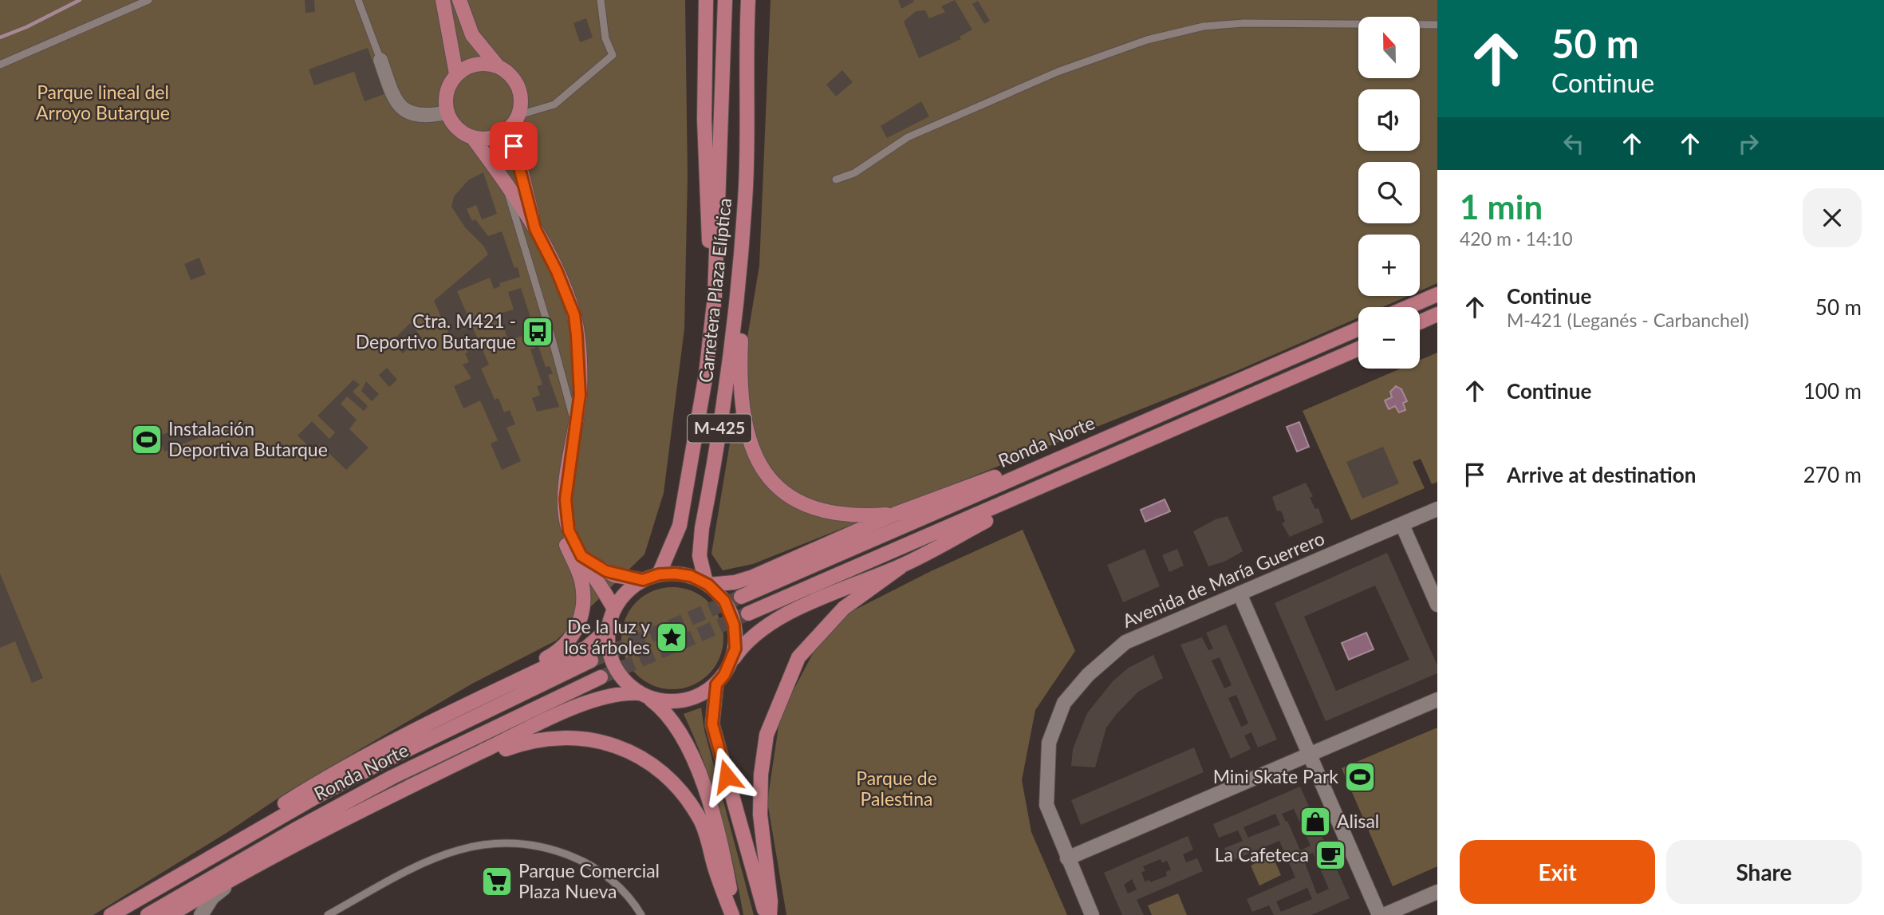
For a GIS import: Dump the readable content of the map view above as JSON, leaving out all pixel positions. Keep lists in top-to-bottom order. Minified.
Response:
{"streets":{"main road":["Carretera Plaza Elíptica","M-425","Ronda Norte"],"street":["Avenida de María Guerrero"]},"crossings":[["Carretera Plaza Elíptica","Ronda Norte"]],"parks":["Parque lineal del Arroyo Butarque","Parque de Palestina"],"places":{"bus stop":["Ctra. M421 - Deportivo Butarque"],"sports":["Instalación Deportiva Butarque","Mini Skate Park"],"place":["De la luz y los árboles"],"shop":["Alisal"],"cafe":["La Cafeteca"],"supermarket":["Parque Comercial Plaza Nueva"]},"north":"top","page":{"turn":["50 m","Continue"],"map_buttons":["+","−"],"heading":["1 min","420 m · 14:10"],"list":[{"name":"Continue","note":"M-421 (Leganés - Carbanchel)","value":"50 m"},{"name":"Continue","value":"100 m"},{"name":"Arrive at destination","value":"270 m"}],"buttons":["Exit","Share"]}}
